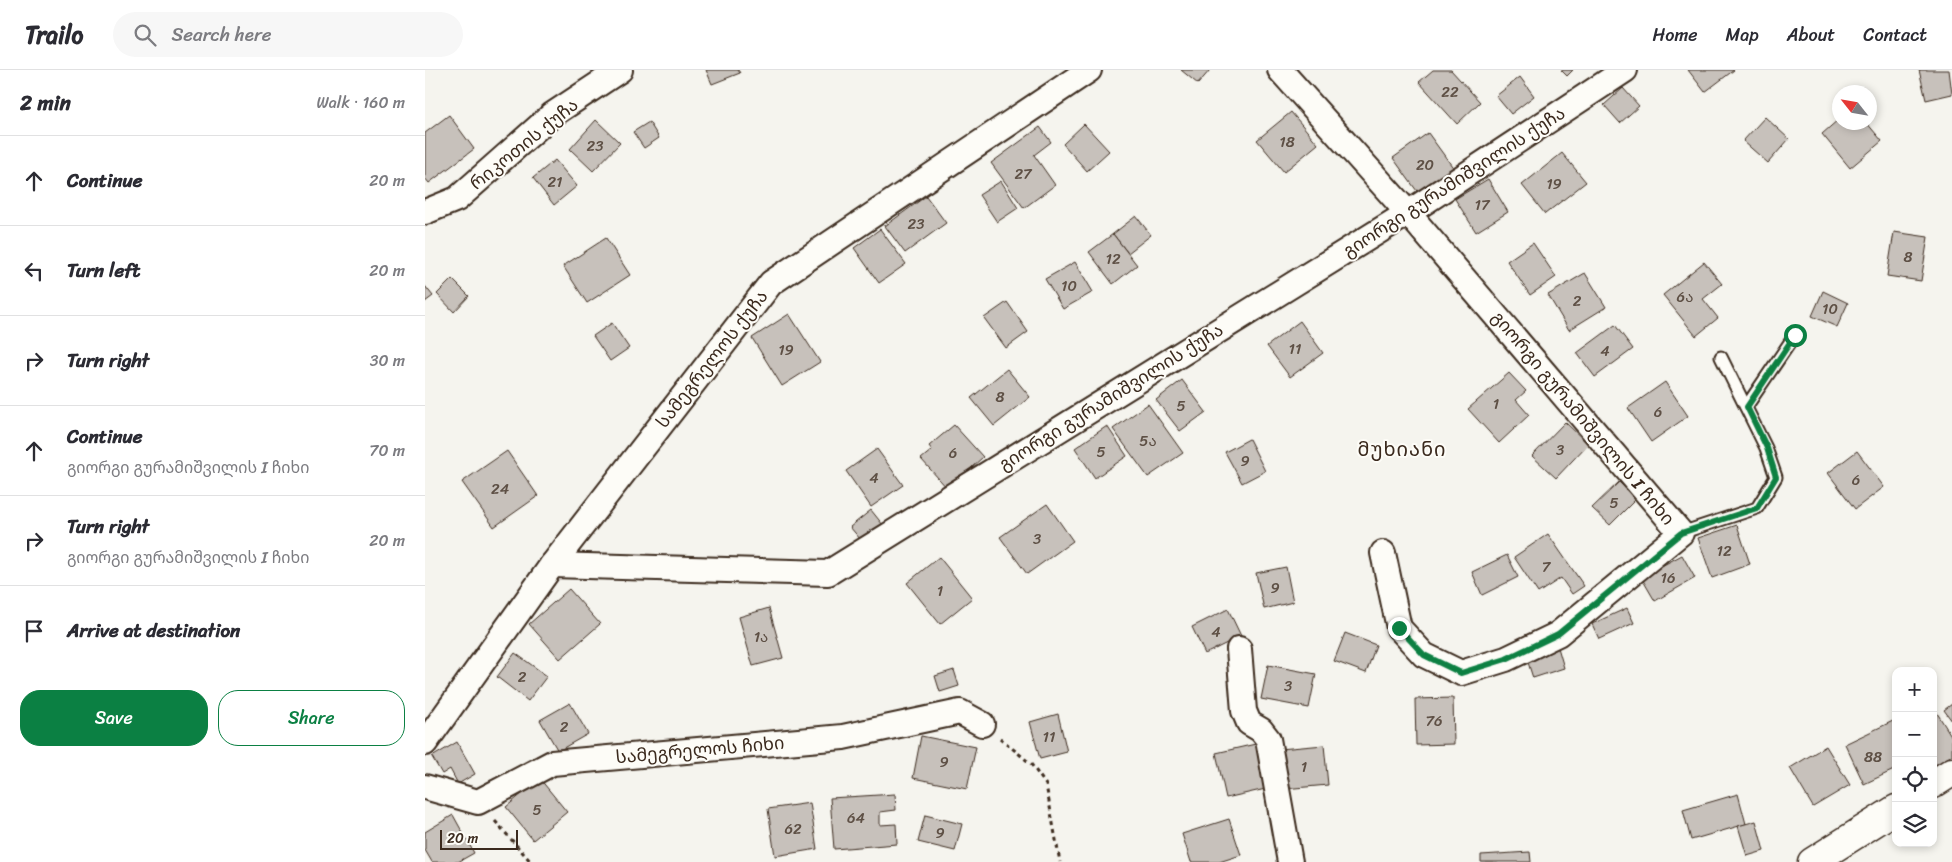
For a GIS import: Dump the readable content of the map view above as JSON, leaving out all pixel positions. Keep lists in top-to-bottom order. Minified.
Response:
{"streets":{"street":["რიკოთის ქუჩა","გიორგი გურამიშვილის ქუჩა","სამეგრელოს ქუჩა","გიორგი გურამიშვილის I ჩიხი","სამეგრელოს ჩიხი"]},"crossings":[["გიორგი გურამიშვილის ქუჩა","სამეგრელოს ქუჩა"],["გიორგი გურამიშვილის ქუჩა","გიორგი გურამიშვილის I ჩიხი"]],"districts":["მუხიანი"],"house_numbers":["22","18","23","20","27","21","19","17","23","8","12","10","6ა","2","10","11","19","4","8","1","5","6","5ა","3","5","6","9","4","6","24","5","3","12","7","16","9","1","4","1ა","2","3","76","2","11","88","9","1","5","64","62","9"],"scale_bar":"20 m","north":"top left","page":{"header":"Trailo","search":"Search here","nav":["Home","Map","About","Contact"],"heading":["2 min","Walk · 160 m"],"list":[["Continue","20 m"],["Turn left","20 m"],["Turn right","30 m"],["Continue","გიორგი გურამიშვილის I ჩიხი","70 m"],["Turn right","გიორგი გურამიშვილის I ჩიხი","20 m"],"Arrive at destination"],"map_buttons":["+","−"],"buttons":["Save","Share"],"scale":"20 m"}}
